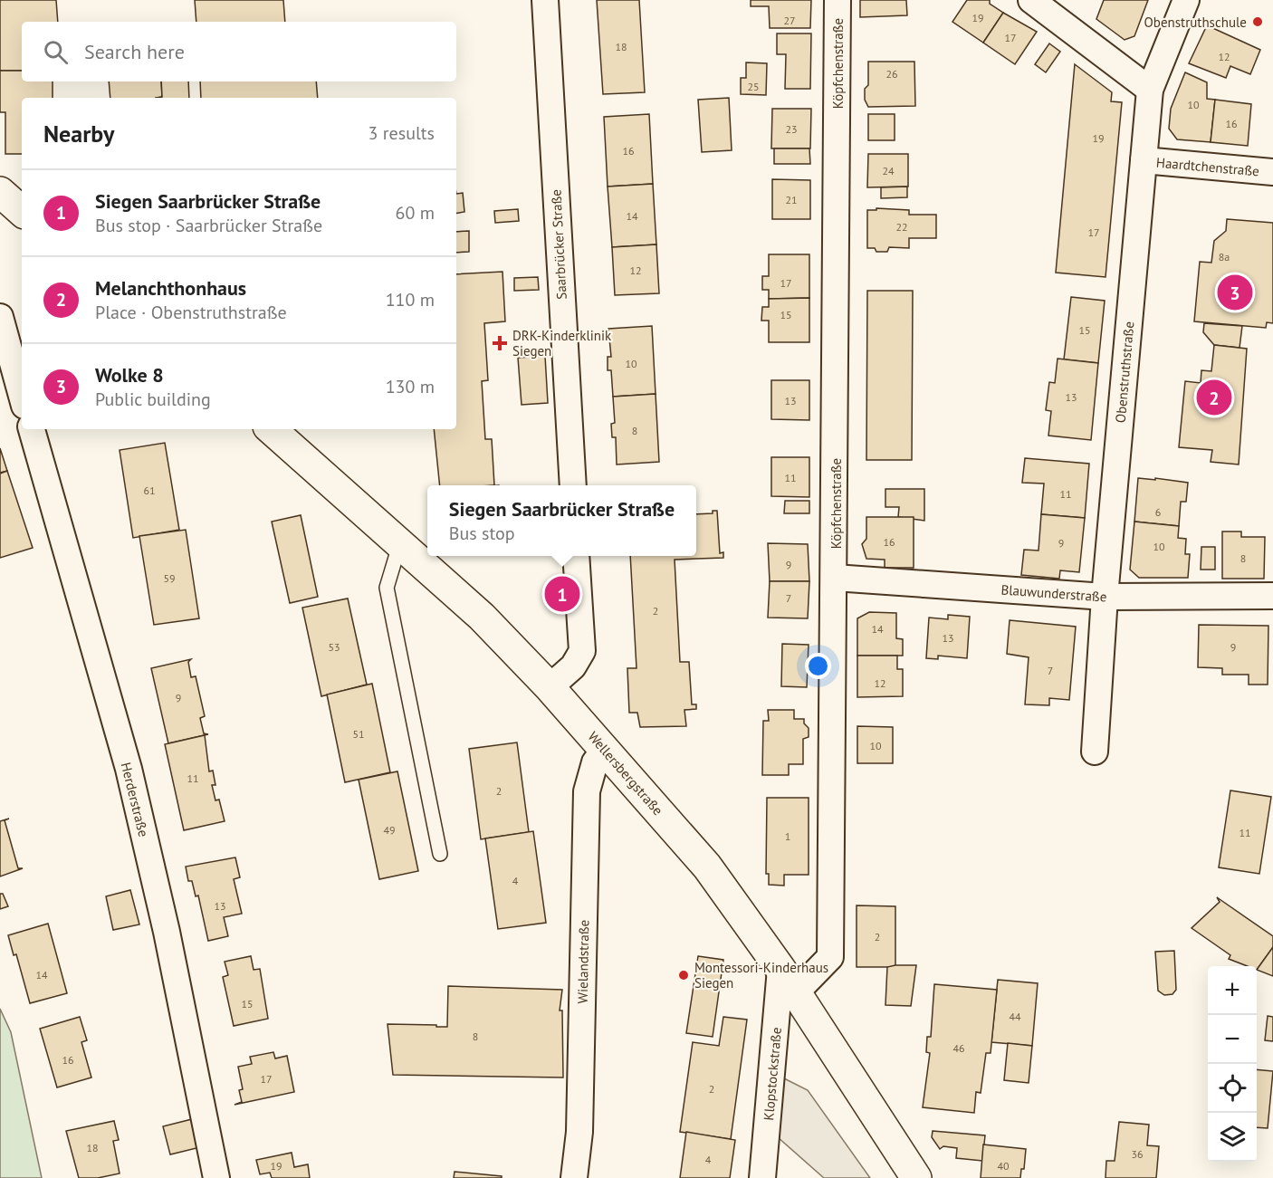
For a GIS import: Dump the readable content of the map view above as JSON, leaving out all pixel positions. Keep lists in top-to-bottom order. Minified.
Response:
{"streets":{"street":["Köpfchenstraße","Haardtchenstraße","Saarbrücker Straße","Obenstruthstraße","Blauwunderstraße","Wellersbergstraße","Herderstraße","Wielandstraße","Klopstockstraße"]},"crossings":[["Köpfchenstraße","Blauwunderstraße"],["Köpfchenstraße","Wellersbergstraße"],["Köpfchenstraße","Klopstockstraße"],["Haardtchenstraße","Obenstruthstraße"],["Obenstruthstraße","Blauwunderstraße"],["Wellersbergstraße","Wielandstraße"],["Wellersbergstraße","Klopstockstraße"]],"places":{"other":["Obenstruthschule","Montessori-Kinderhaus Siegen"],"health":["DRK-Kinderklinik Siegen"]},"house_numbers":["19","27","17","18","12","26","25","10","16","23","19","16","24","21","14","22","17","8a","12","17","15","15","10","13","13","8","11","61","11","6","16","9","10","8","9","59","7","2","14","13","53","9","7","12","9","51","10","11","2","49","11","1","4","13","2","14","15","44","8","46","16","17","2","18","36","4","19","40"],"page":{"search":"Search here","heading":["Nearby","3 results"],"list":[{"mark":"1","name":"Siegen Saarbrücker Straße","note":"Bus stop · Saarbrücker Straße","value":"60 m"},{"mark":"2","name":"Melanchthonhaus","note":"Place · Obenstruthstraße","value":"110 m"},{"mark":"3","name":"Wolke 8","note":"Public building","value":"130 m"}],"pins":["3","2","1"],"popup":["Siegen Saarbrücker Straße","Bus stop"],"map_buttons":["+","−"]}}
